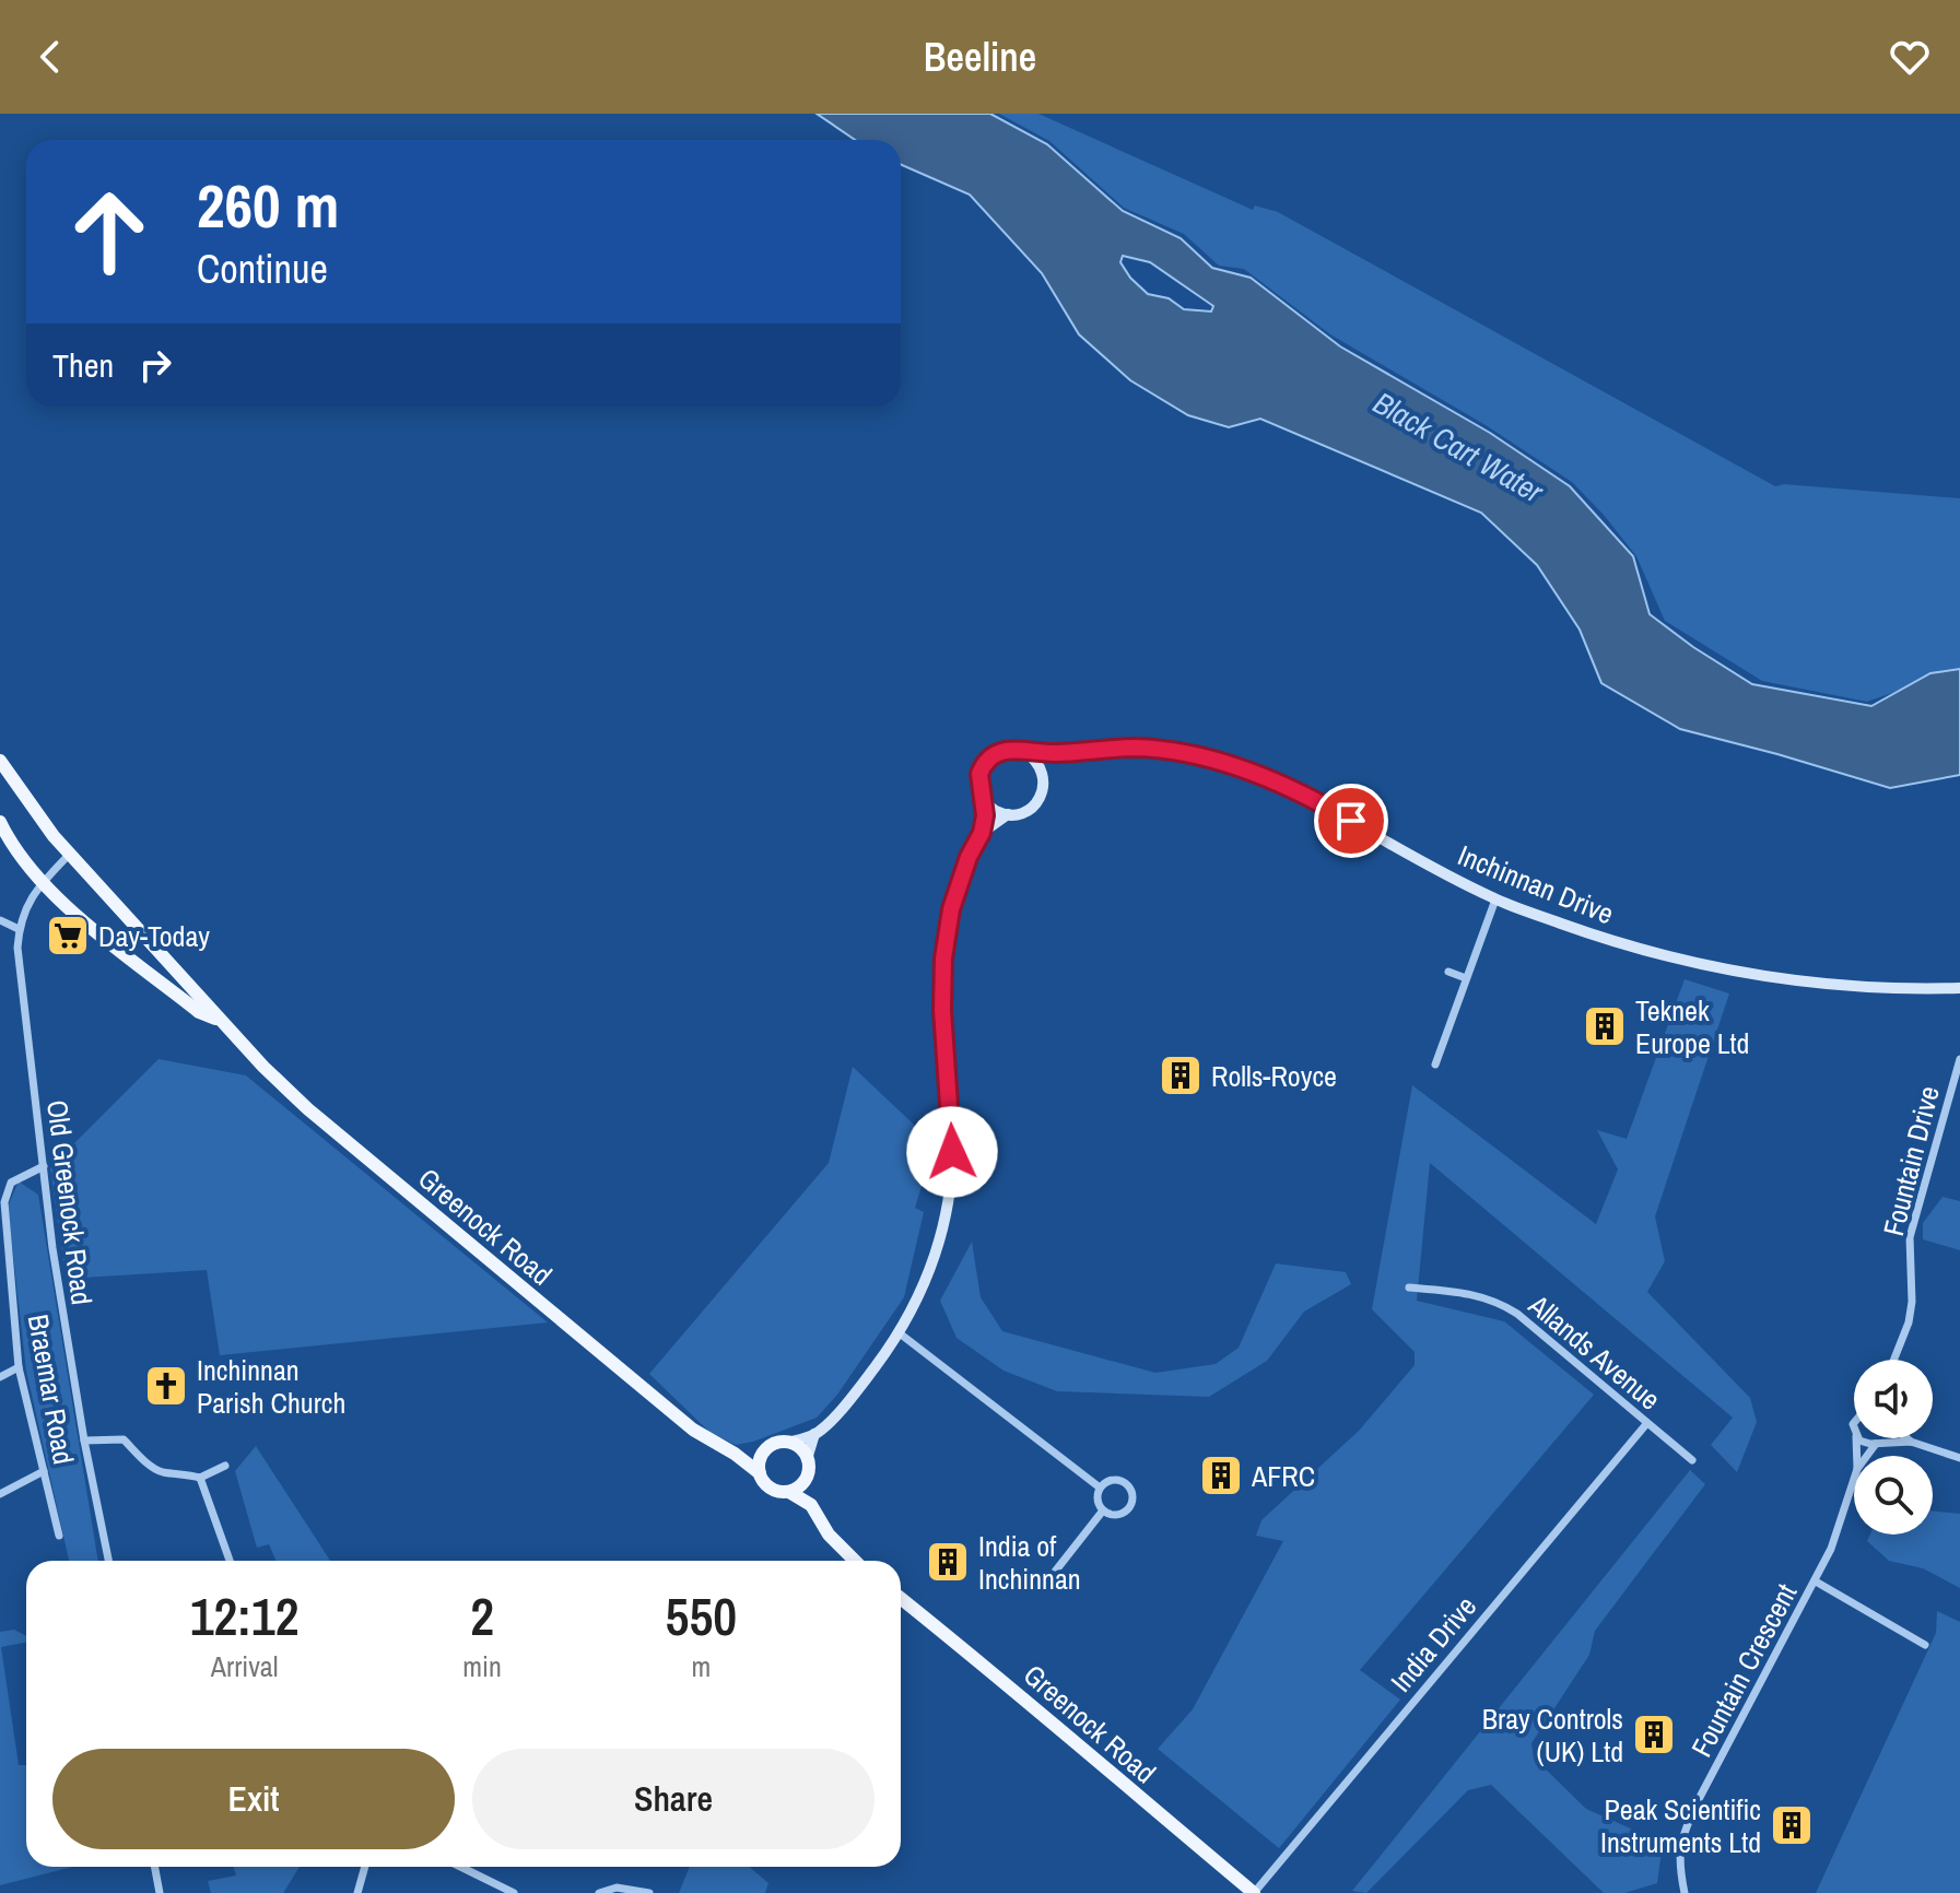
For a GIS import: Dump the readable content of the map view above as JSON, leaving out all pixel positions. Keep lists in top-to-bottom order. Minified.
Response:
{"streets":{"main road":["Greenock Road"],"street":["Inchinnan Drive","Fountain Drive","Old Greenock Road","Allands Avenue","Braemar Road","India Drive","Fountain Crescent"]},"crossings":[["Old Greenock Road","Greenock Road"],["Old Greenock Road","Braemar Road"],["Greenock Road","India Drive"],["Allands Avenue","India Drive"]],"water":["Black Cart Water"],"places":{"supermarket":["Day-Today"],"building":["Teknek Europe Ltd","Rolls-Royce","AFRC","India of Inchinnan","Bray Controls (UK) Ltd","Peak Scientific Instruments Ltd"],"church":["Inchinnan Parish Church"]},"page":{"header":"Beeline","turn":["260 m","Continue"],"then":"Then","eta":["12:12","Arrival","2","min","550","m"],"buttons":["Exit","Share"]}}
